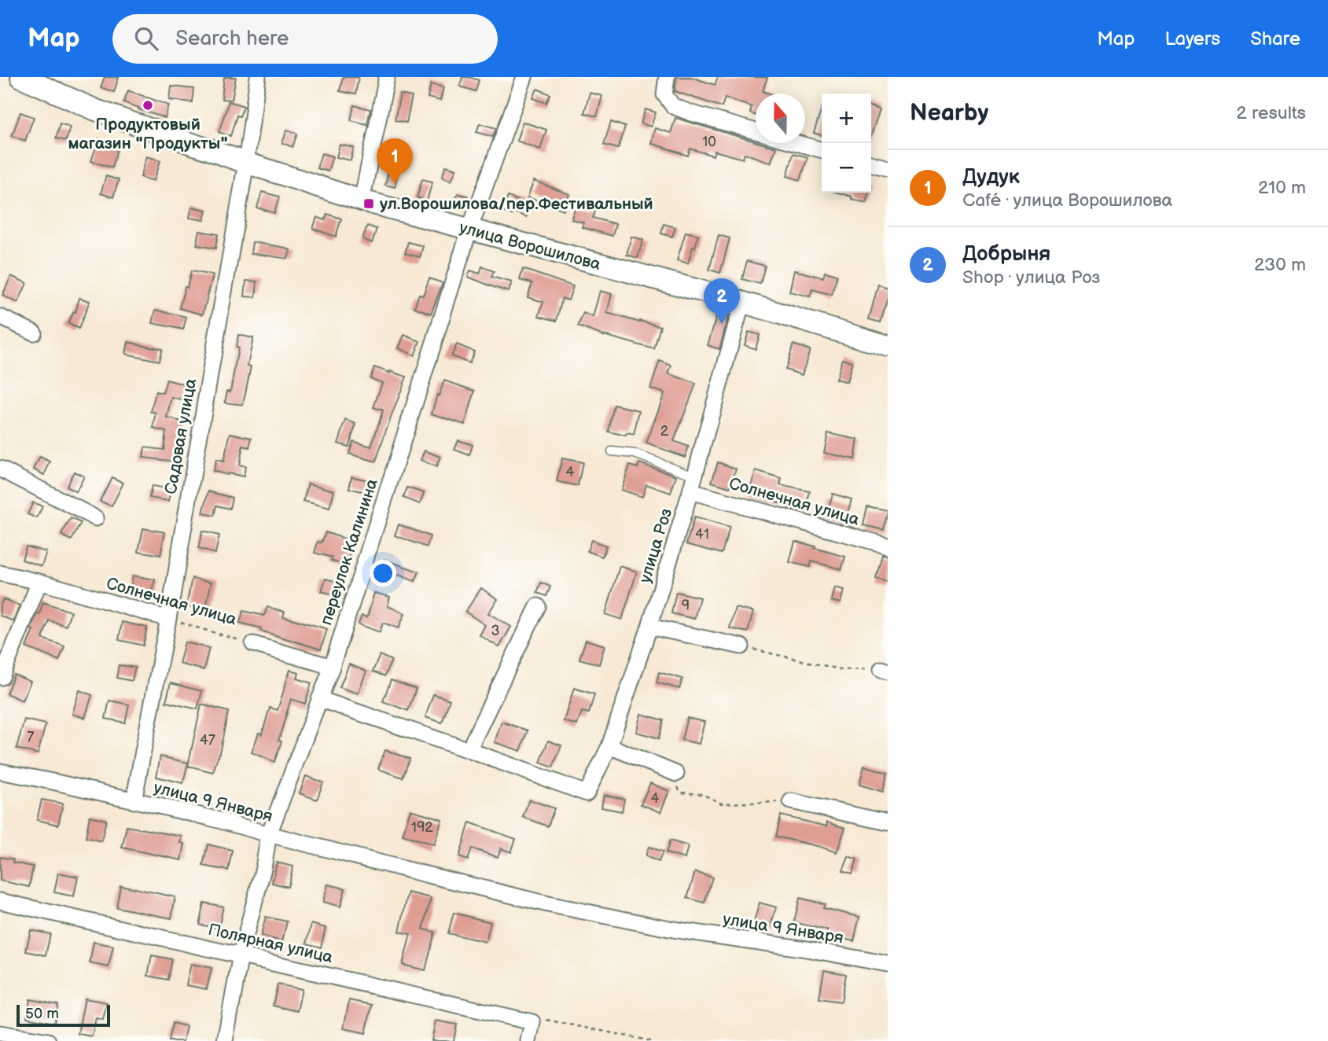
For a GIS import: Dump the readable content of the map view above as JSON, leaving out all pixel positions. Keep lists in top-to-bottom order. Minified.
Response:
{"streets":{"main road":["улица Ворошилова"],"street":["Садовая улица","Солнечная улица","улица Роз","переулок Калинина","улица 9 Января","Полярная улица"]},"crossings":[["улица Ворошилова","Садовая улица"],["улица Ворошилова","улица Роз"],["улица Ворошилова","переулок Калинина"],["Садовая улица","Солнечная улица"],["Садовая улица","улица 9 Января"],["Солнечная улица","улица Роз"],["Солнечная улица","переулок Калинина"],["переулок Калинина","улица 9 Января"],["переулок Калинина","Полярная улица"]],"places":{"other":["Продуктовый магазин \"Продукты\""],"transit":["ул.Ворошилова/пер.Фестивальный"]},"house_numbers":["10","2","4","41","9","3","7","47","4","192"],"scale_bar":"50 m","north":"top","page":{"header":"Map","search":"Search here","nav":["Map","Layers","Share"],"heading":["Nearby","2 results"],"map_buttons":["+","−"],"pins":["1","2"],"list":[{"mark":"1","name":"Дудук","note":"Café · улица Ворошилова","value":"210 m"},{"mark":"2","name":"Добрыня","note":"Shop · улица Роз","value":"230 m"}],"scale":"50 m"}}
